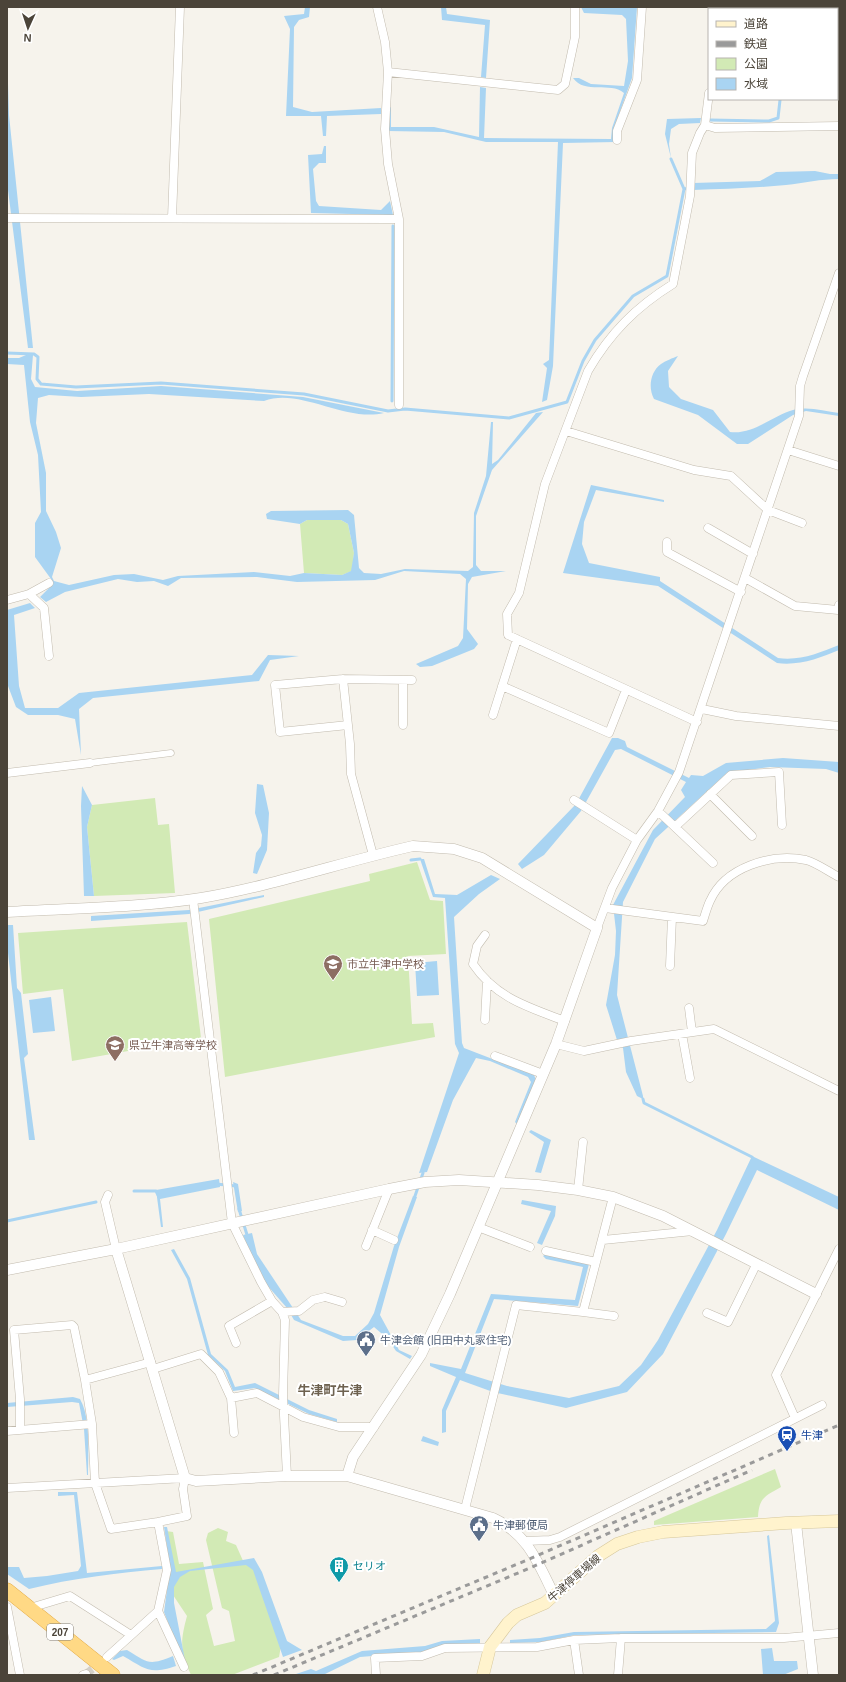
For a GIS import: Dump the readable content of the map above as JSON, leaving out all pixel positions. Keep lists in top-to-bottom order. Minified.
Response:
{"streets":{"highway":["207"],"main road":["牛津停車場線"]},"districts":["牛津町牛津"],"places":{"school or university":["市立牛津中学校","県立牛津高等学校"],"public building":["牛津会館 (旧田中丸家住宅)","牛津郵便局"],"station":["牛津"],"building":["セリオ"]},"legend":["道路","鉄道","公園","水域"],"north":"bottom"}
